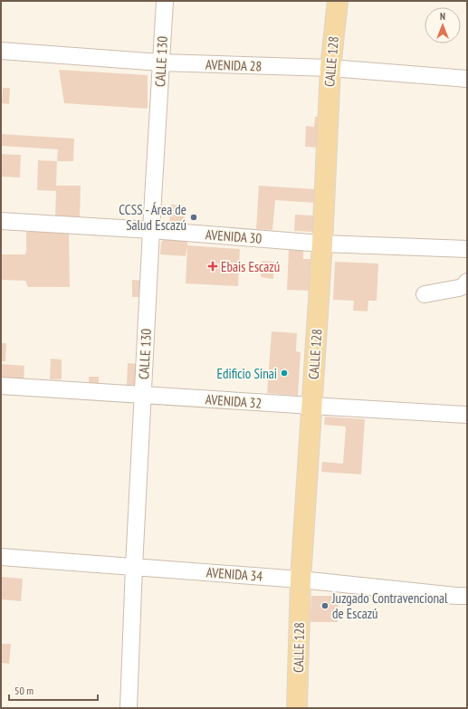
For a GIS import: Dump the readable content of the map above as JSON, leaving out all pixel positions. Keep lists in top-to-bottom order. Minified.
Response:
{"streets":{"main road":["CALLE 128"],"street":["CALLE 130","AVENIDA 28","AVENIDA 30","AVENIDA 32","AVENIDA 34"]},"crossings":[["CALLE 130","AVENIDA 28"],["CALLE 130","AVENIDA 30"],["CALLE 130","AVENIDA 32"],["CALLE 130","AVENIDA 34"],["CALLE 128","AVENIDA 28"],["CALLE 128","AVENIDA 30"],["CALLE 128","AVENIDA 32"],["CALLE 128","AVENIDA 34"]],"places":{"other":["CCSS - Área de Salud Escazú","Edificio Sinai","Juzgado Contravencional de Escazú"],"health":["Ebais Escazú"]},"scale_bar":"50 m","north":"top"}
